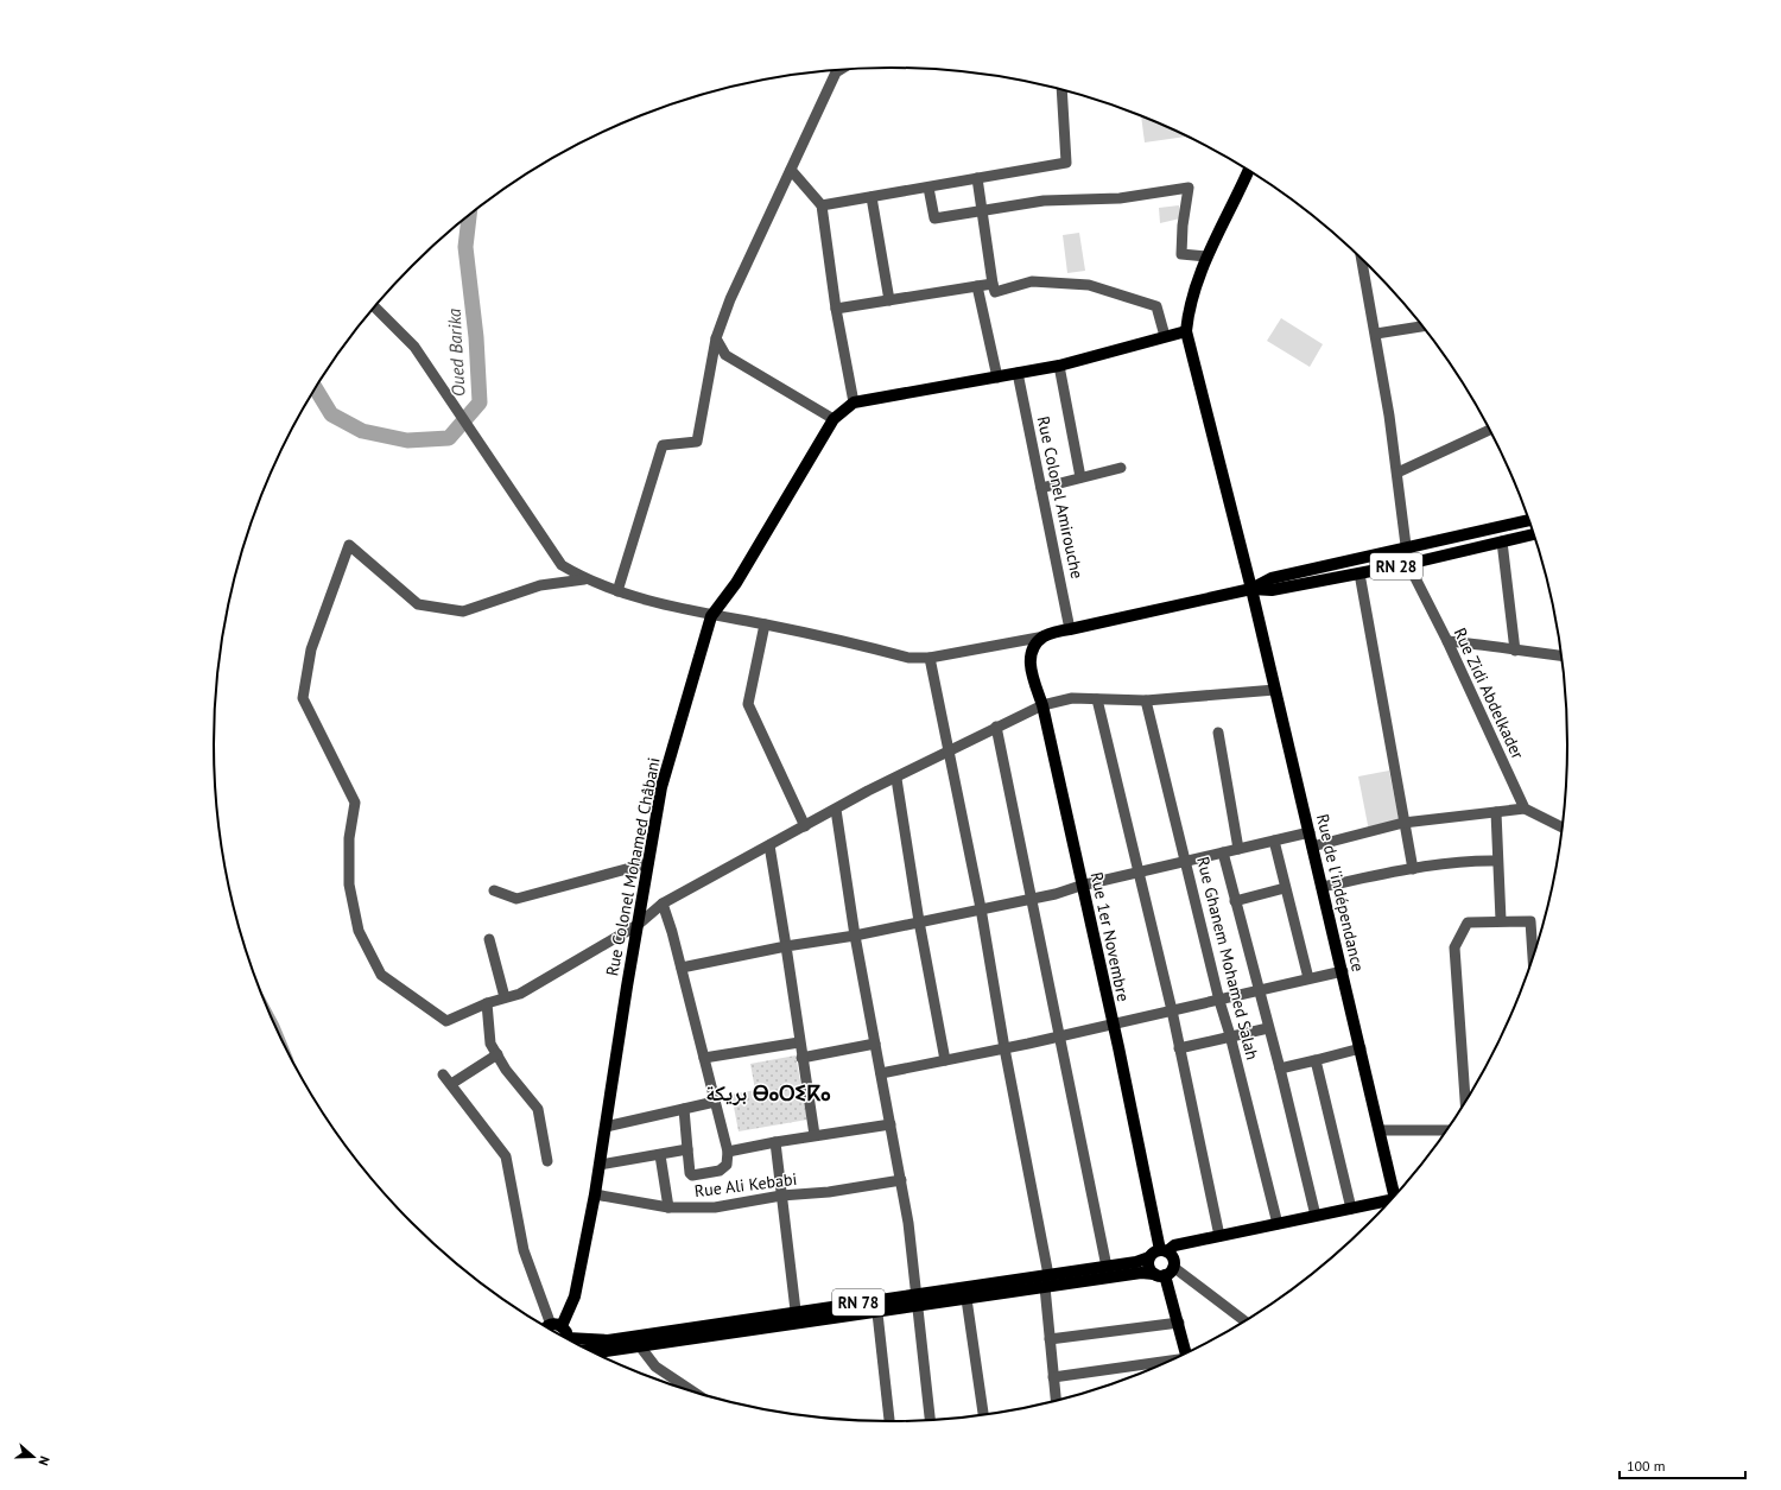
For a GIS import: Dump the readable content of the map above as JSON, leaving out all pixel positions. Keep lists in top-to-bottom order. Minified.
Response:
{"streets":{"main road":["RN 28","Rue Colonel Mohamed Châbani","Rue de l'indépendance","Rue 1er Novembre","RN 78"],"street":["Rue Colonel Amirouche","Rue Zidi Abdelkader","Rue Ghanem Mohamed Salah","Rue Ali Kebabi"]},"crossings":[["Rue Colonel Amirouche","RN 28"],["RN 28","Rue Zidi Abdelkader"],["RN 28","Rue de l'indépendance"],["RN 28","Rue 1er Novembre"],["Rue Colonel Mohamed Châbani","Rue Ali Kebabi"],["Rue 1er Novembre","RN 78"]],"districts":["بريكة ⴱⴰⵔⵉⴽⴰ"],"water":["Oued Barika"],"scale_bar":"100 m","north":"right"}
